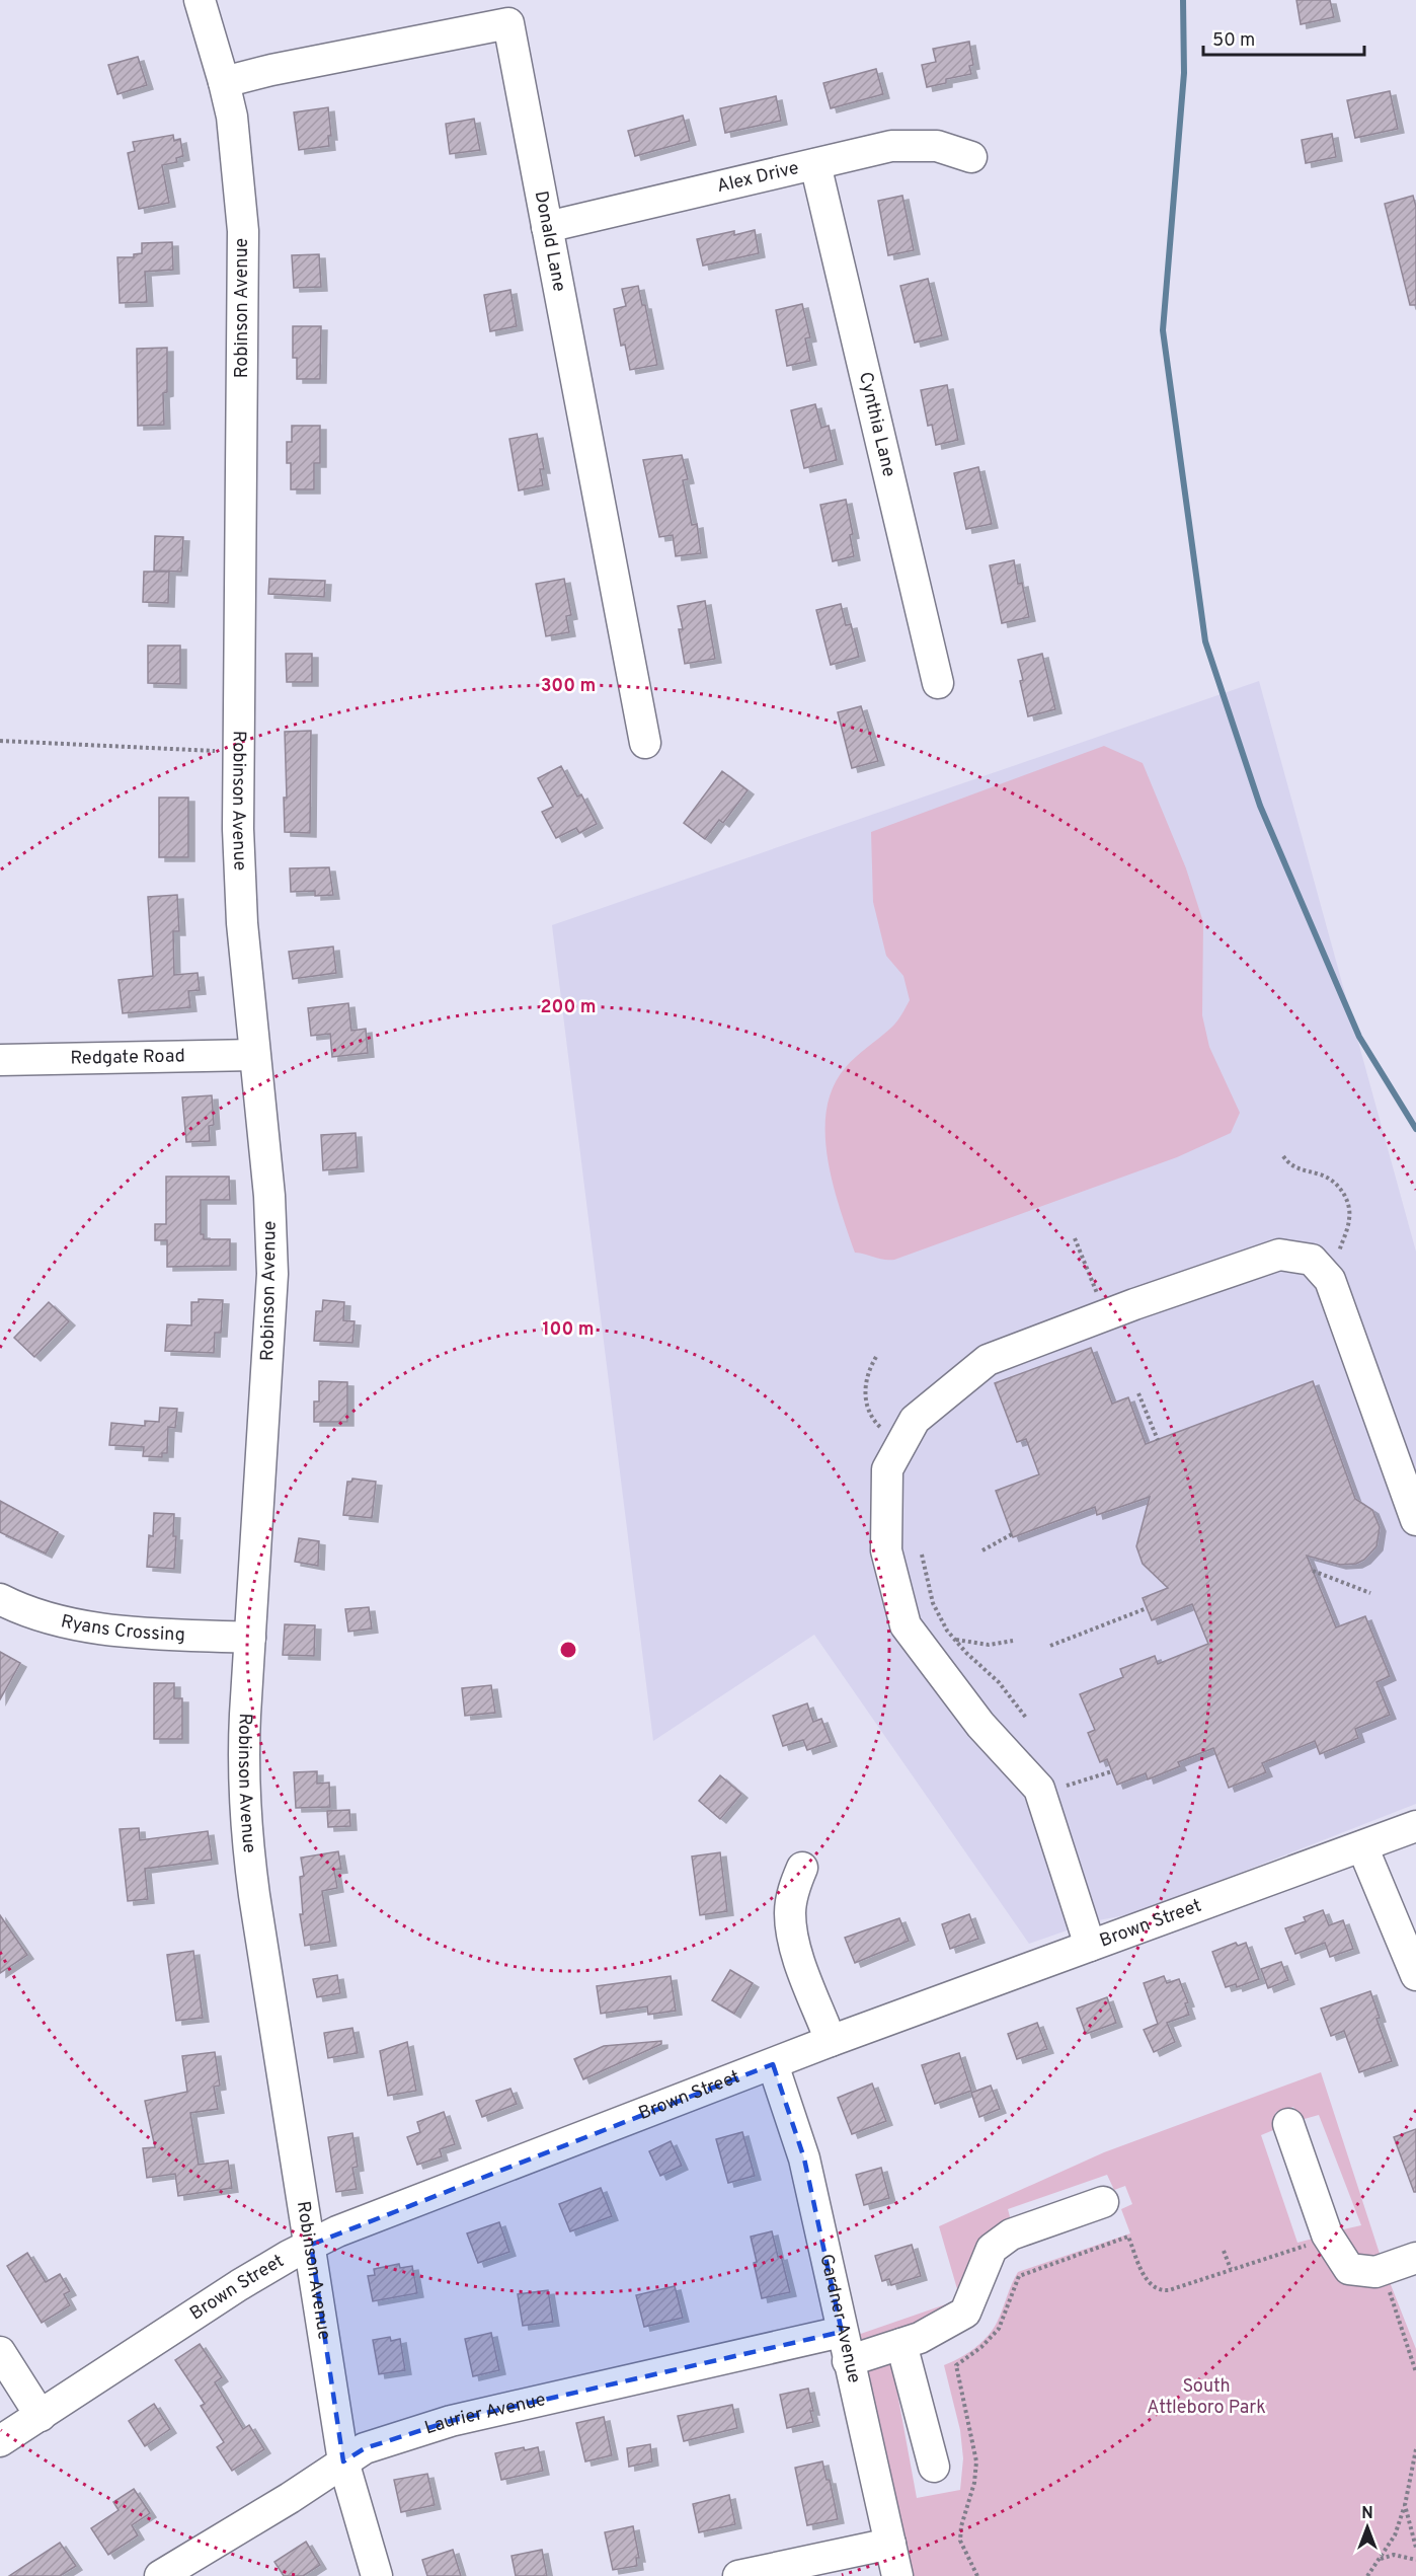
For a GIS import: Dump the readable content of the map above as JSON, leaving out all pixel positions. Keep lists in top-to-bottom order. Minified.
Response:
{"streets":{"street":["Alex Drive","Donald Lane","Robinson Avenue","Cynthia Lane","Redgate Road","Ryans Crossing","Brown Street","Gardner Avenue","Laurier Avenue"]},"crossings":[["Alex Drive","Donald Lane"],["Alex Drive","Cynthia Lane"],["Donald Lane","Robinson Avenue"],["Robinson Avenue","Redgate Road"],["Robinson Avenue","Ryans Crossing"],["Robinson Avenue","Brown Street"],["Robinson Avenue","Laurier Avenue"],["Brown Street","Gardner Avenue"],["Gardner Avenue","Laurier Avenue"]],"parks":["South Attleboro Park"],"scale_bar":"50 m","north":"top","rings":["300 m","200 m","100 m"]}
